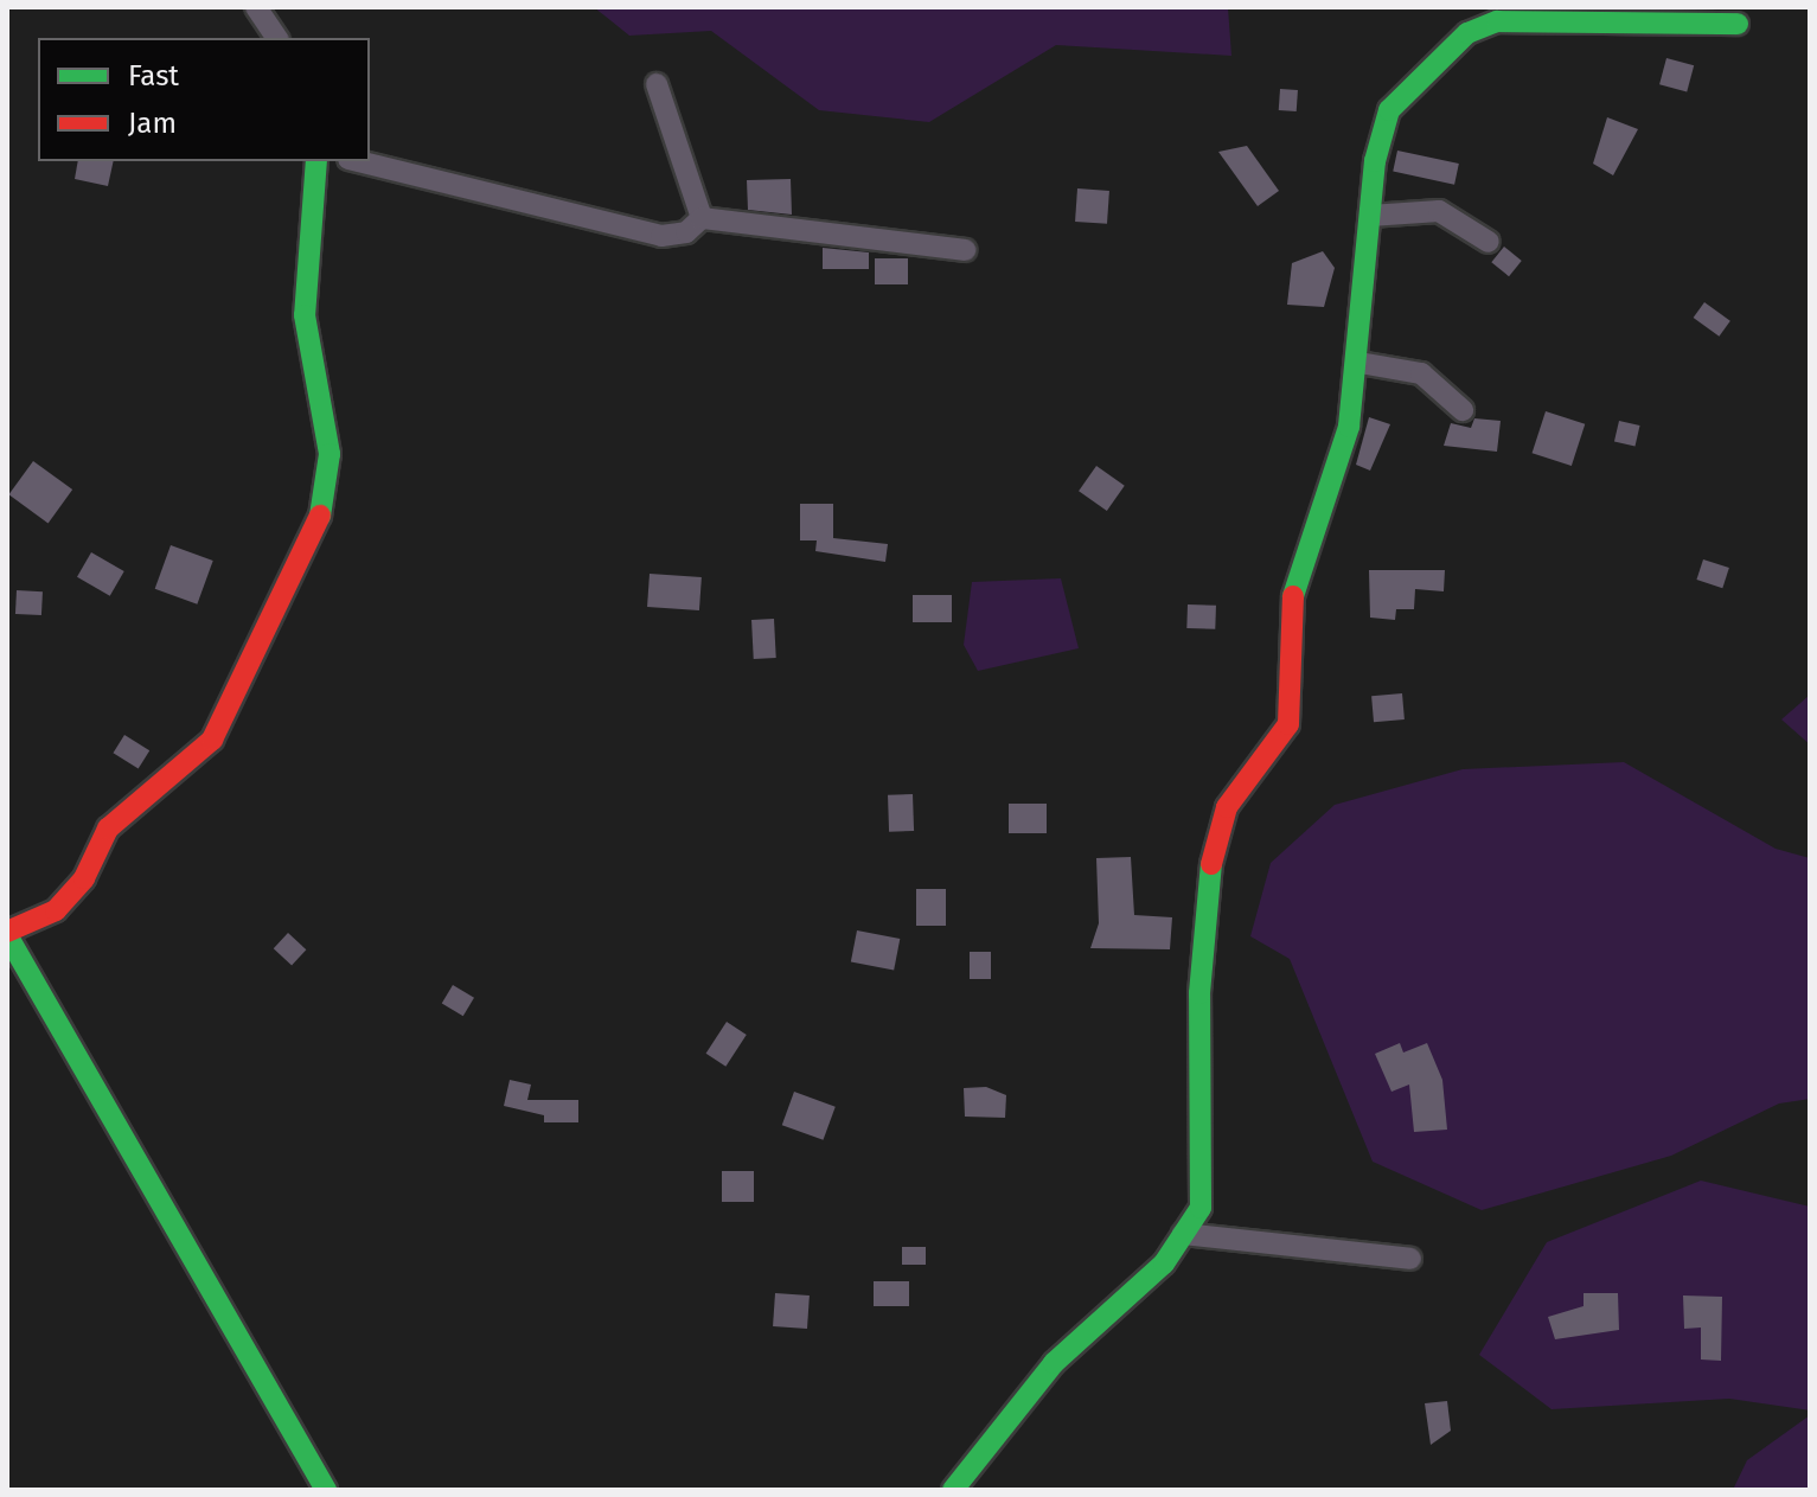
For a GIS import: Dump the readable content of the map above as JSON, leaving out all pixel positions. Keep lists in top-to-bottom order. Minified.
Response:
{"legend":["Fast","Jam"]}
